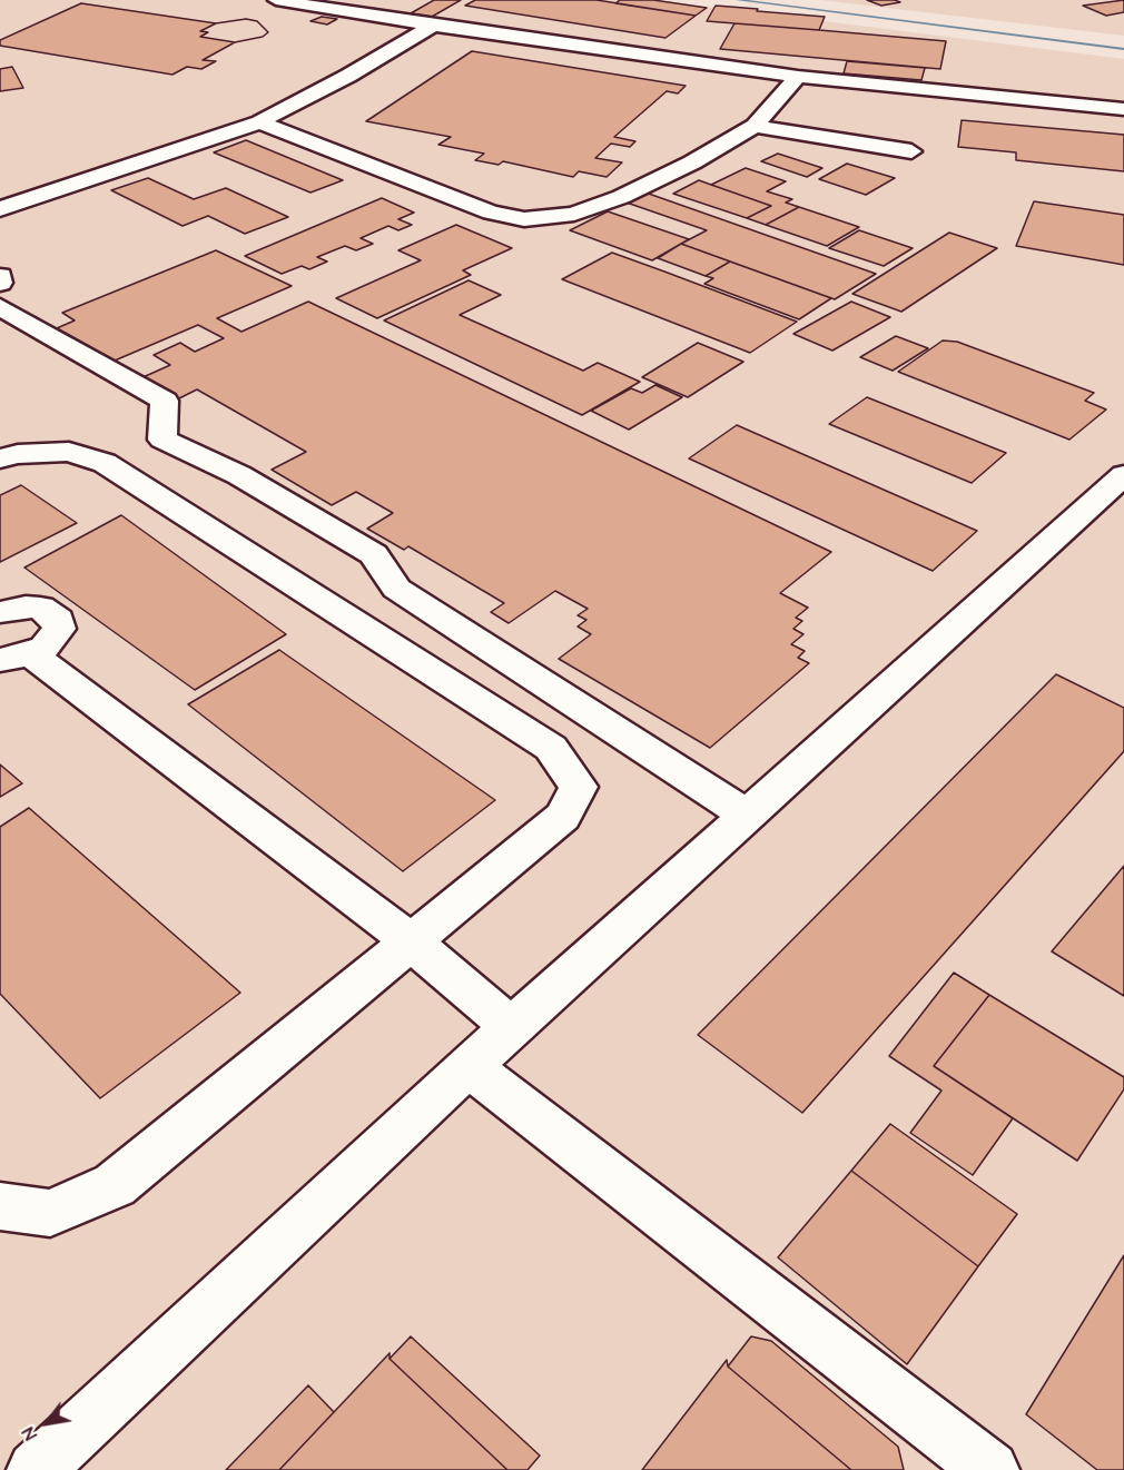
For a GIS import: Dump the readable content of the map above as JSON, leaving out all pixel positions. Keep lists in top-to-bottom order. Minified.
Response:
{"north":"bottom left"}
